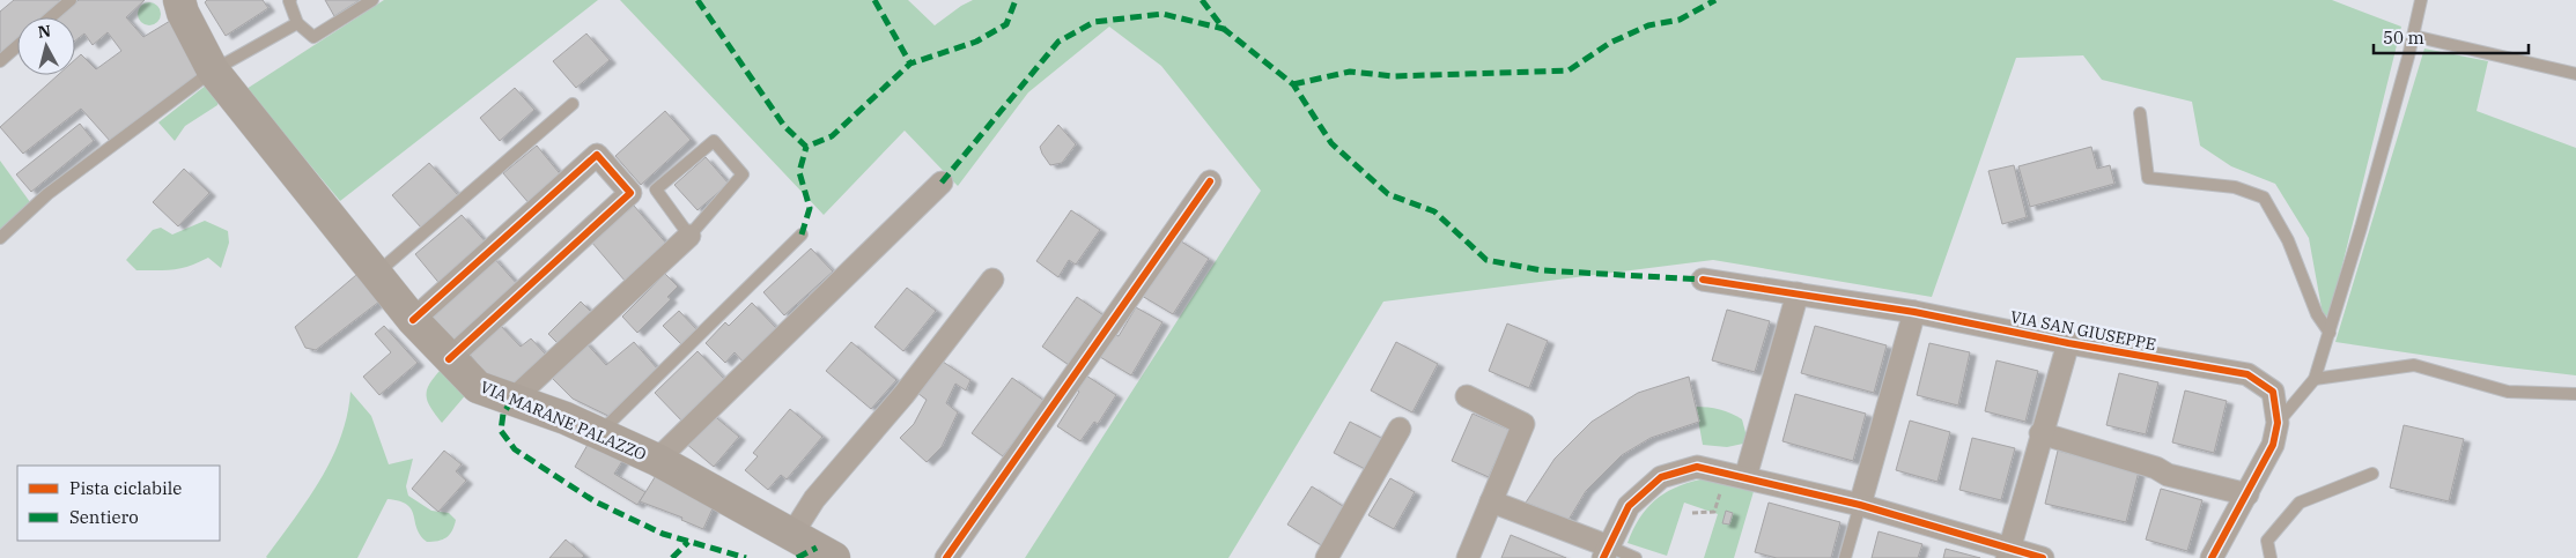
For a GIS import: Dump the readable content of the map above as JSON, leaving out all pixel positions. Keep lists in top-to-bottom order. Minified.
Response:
{"streets":{"main road":["VIA MARANE PALAZZO"],"street":["VIA SAN GIUSEPPE"]},"legend":["Pista ciclabile","Sentiero"],"scale_bar":"50 m","north":"top"}
